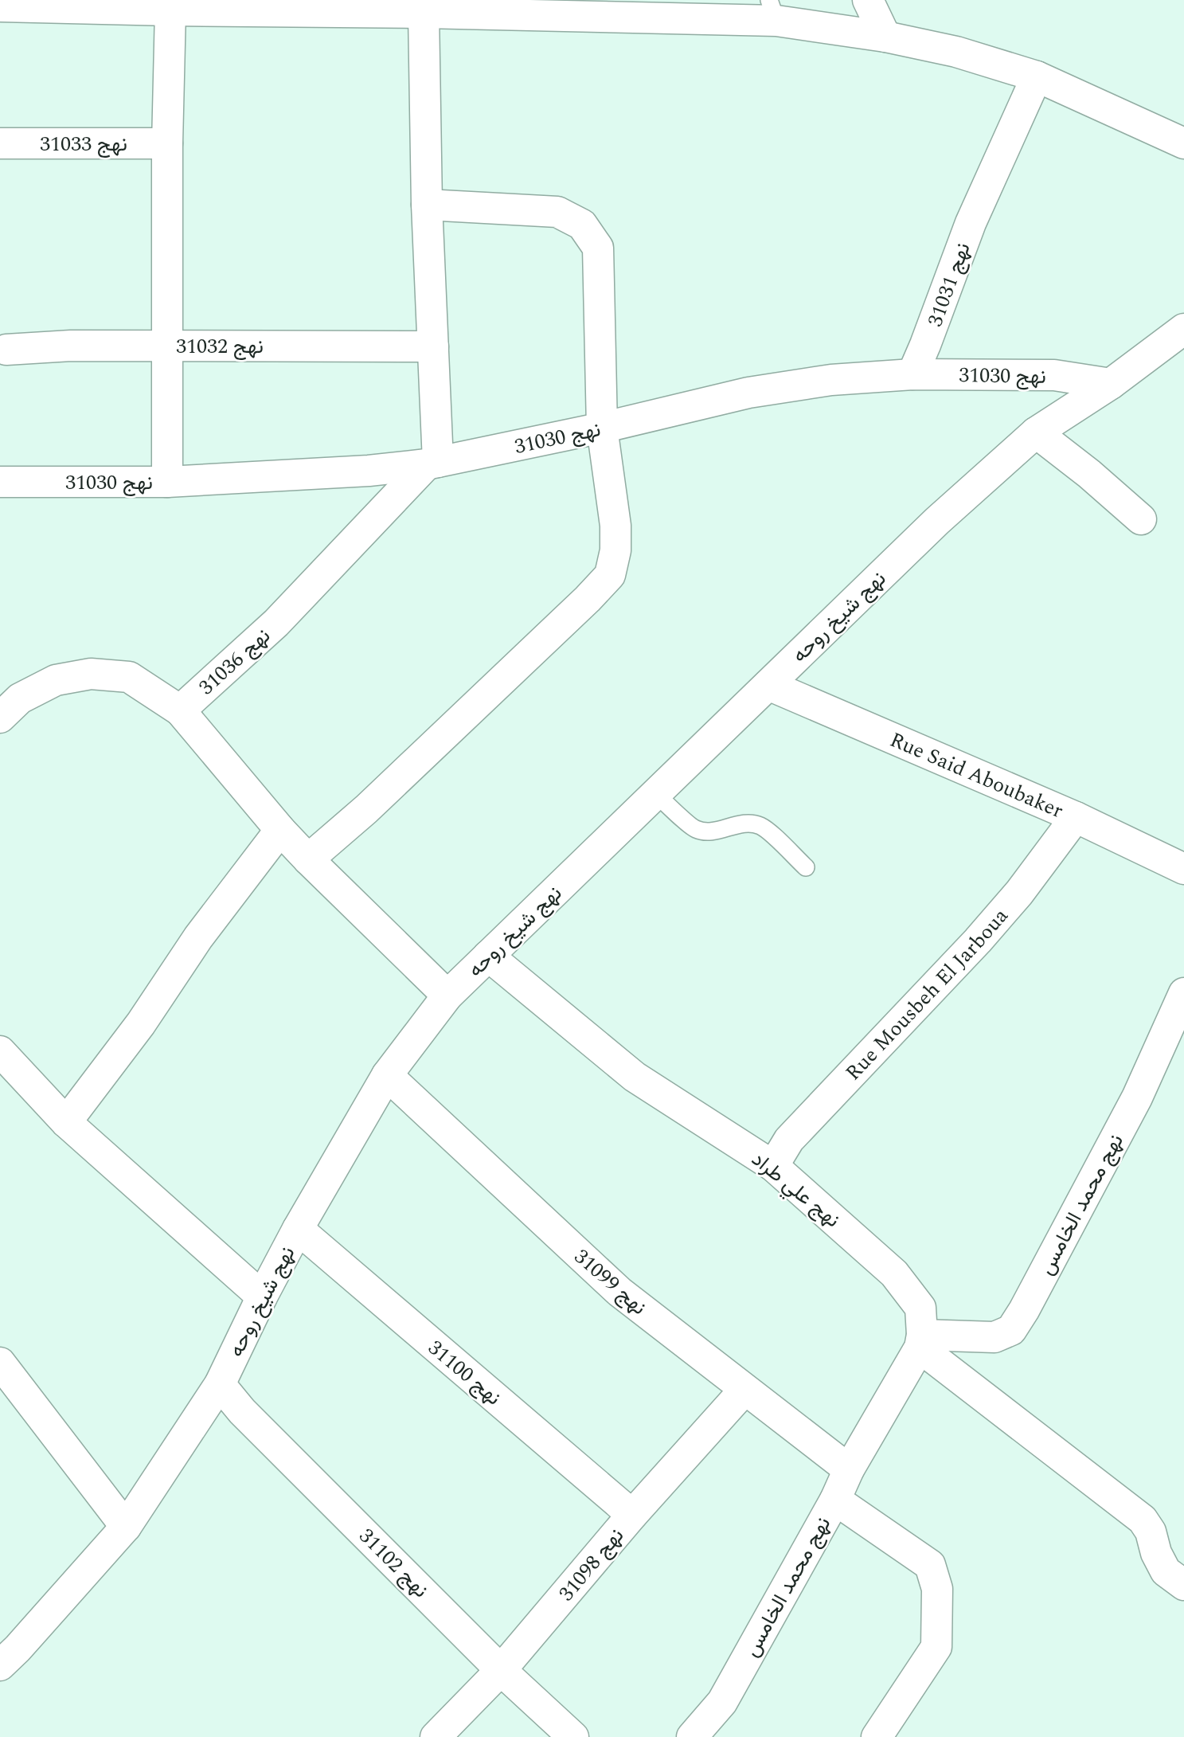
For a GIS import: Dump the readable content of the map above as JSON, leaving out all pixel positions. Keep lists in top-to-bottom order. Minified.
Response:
{"streets":{"street":["نهج 31033","نهج 31031","نهج 31032","نهج 31030","نهج شيخ روحه","نهج 31036","Rue Said Aboubaker","Rue Mousbeh El Jarboua","نهج علي طراد","نهج محمد الخامس","نهج 31099","نهج 31100","نهج 31102","نهج 31098"]},"crossings":[["نهج 31031","نهج 31030"],["نهج 31030","نهج شيخ روحه"],["نهج 31030","نهج 31036"],["نهج شيخ روحه","Rue Said Aboubaker"],["نهج شيخ روحه","نهج علي طراد"],["نهج شيخ روحه","نهج 31099"],["نهج شيخ روحه","نهج 31100"],["نهج شيخ روحه","نهج 31102"],["Rue Said Aboubaker","Rue Mousbeh El Jarboua"],["Rue Mousbeh El Jarboua","نهج علي طراد"],["نهج علي طراد","نهج محمد الخامس"],["نهج محمد الخامس","نهج 31099"],["نهج 31099","نهج 31098"],["نهج 31100","نهج 31098"],["نهج 31102","نهج 31098"]]}
